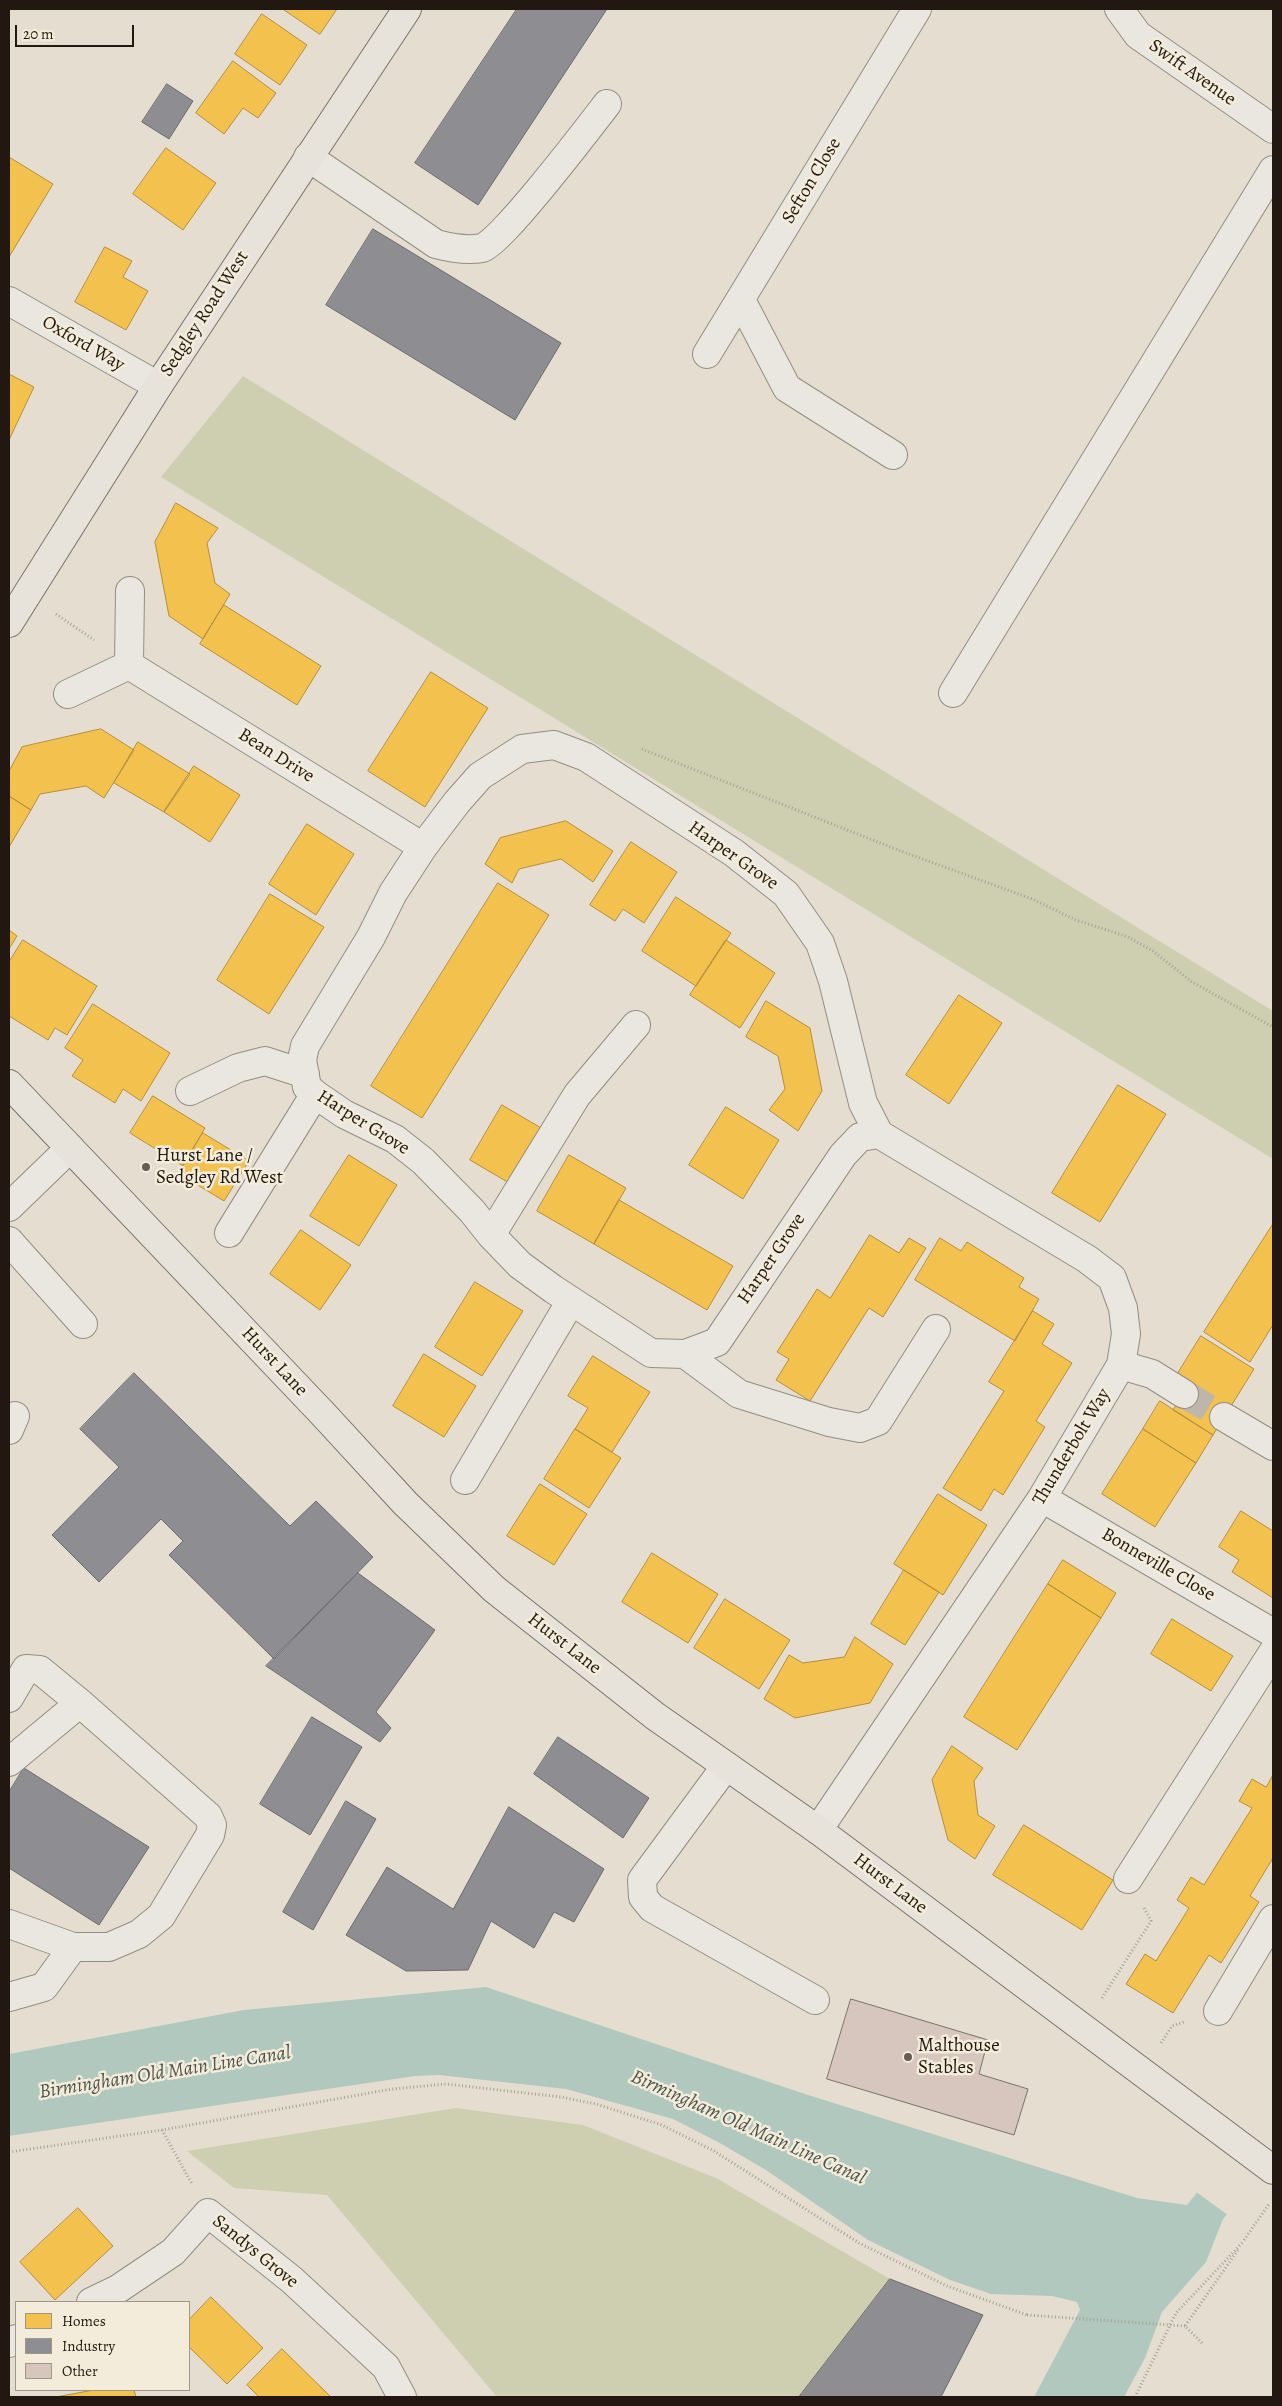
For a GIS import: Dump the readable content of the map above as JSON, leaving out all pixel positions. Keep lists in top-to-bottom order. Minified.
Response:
{"streets":{"main road":["Sedgley Road West","Hurst Lane"],"street":["Swift Avenue","Sefton Close","Oxford Way","Bean Drive","Harper Grove","Thunderbolt Way","Bonneville Close","Sandys Grove"]},"crossings":[["Sedgley Road West","Oxford Way"],["Bean Drive","Harper Grove"],["Harper Grove","Thunderbolt Way"],["Hurst Lane","Thunderbolt Way"],["Thunderbolt Way","Bonneville Close"]],"water":["Birmingham Old Main Line Canal"],"places":["Hurst Lane / Sedgley Rd West","Malthouse Stables"],"legend":["Homes","Industry","Other"],"scale_bar":"20 m"}
